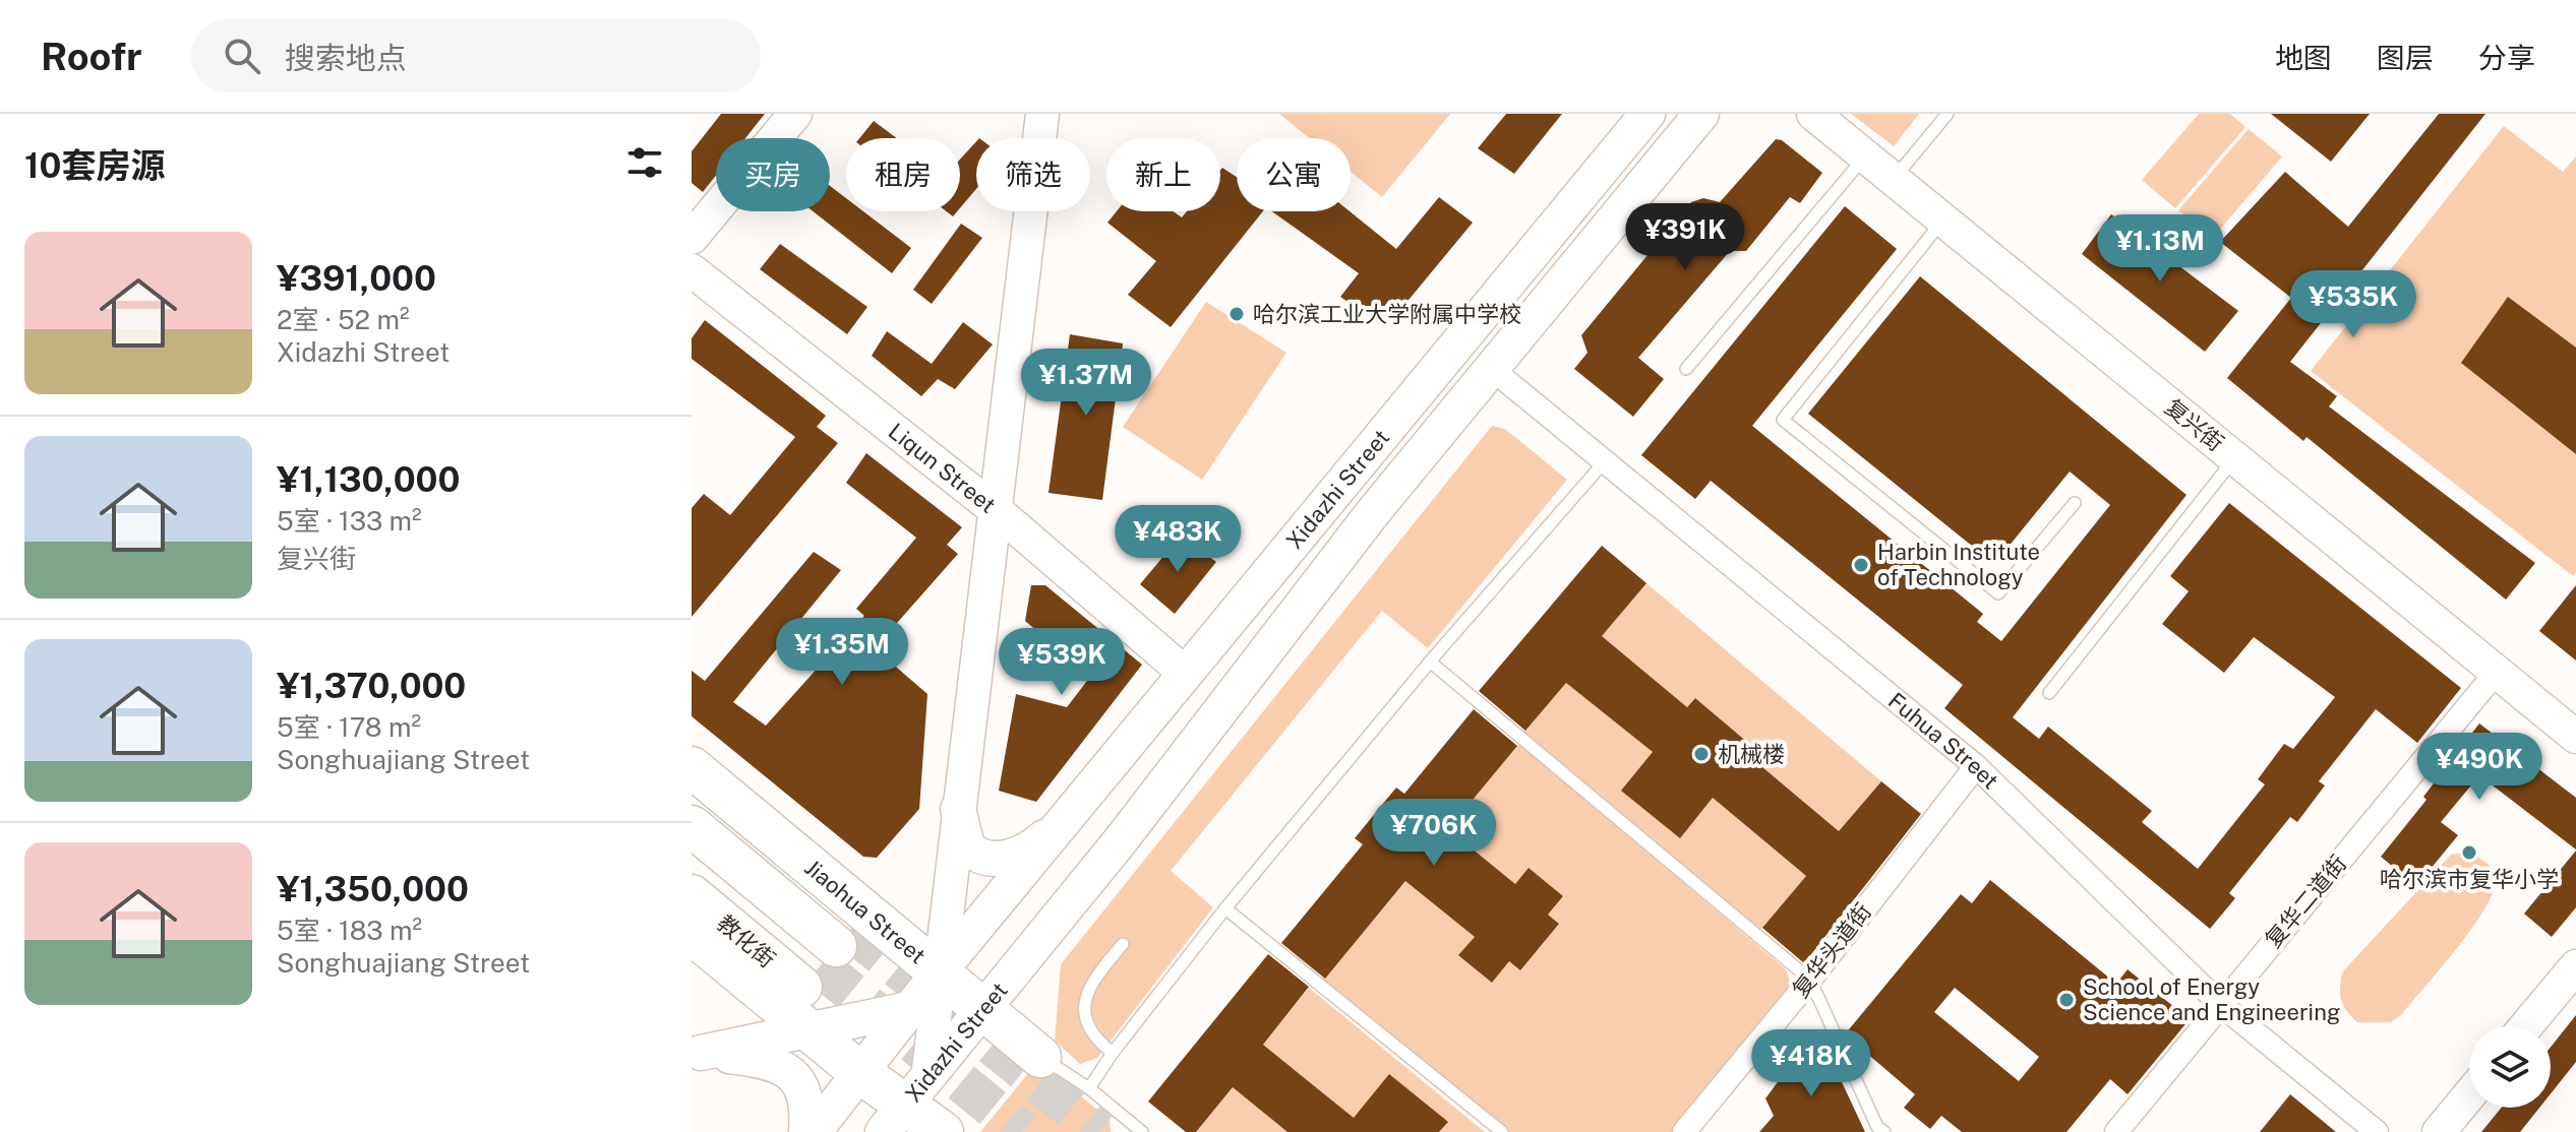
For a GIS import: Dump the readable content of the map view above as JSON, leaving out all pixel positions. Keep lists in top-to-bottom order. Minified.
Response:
{"streets":{"highway":["Jiaohua Street","教化街"],"main road":["Xidazhi Street"],"street":["复兴街","Liqun Street","Fuhua Street","复华二道街","复华头道街"]},"crossings":[["复兴街","复华二道街"],["Liqun Street","Xidazhi Street"],["Xidazhi Street","Fuhua Street"],["Xidazhi Street","Jiaohua Street"],["Fuhua Street","复华二道街"],["Fuhua Street","复华头道街"],["Jiaohua Street","教化街"]],"places":["哈尔滨工业大学附属中学校","Harbin Institute of Technology","机械楼","哈尔滨市复华小学","School of Energy Science and Engineering"],"page":{"header":"Roofr","search":"搜索地点","nav":["地图","图层","分享"],"heading":"10套房源","chip":["买房","租房","筛选","新上","公寓"],"price":["¥391K","¥1.13M","¥535K","¥1.37M","¥483K","¥1.35M","¥539K","¥490K","¥706K","¥418K"],"list":[{"name":"¥391,000","note":"2室 · 52 m² · Xidazhi Street"},{"name":"¥1,130,000","note":"5室 · 133 m² · 复兴街"},{"name":"¥1,370,000","note":"5室 · 178 m² · Songhuajiang Street"},{"name":"¥1,350,000","note":"5室 · 183 m² · Songhuajiang Street"}]}}
